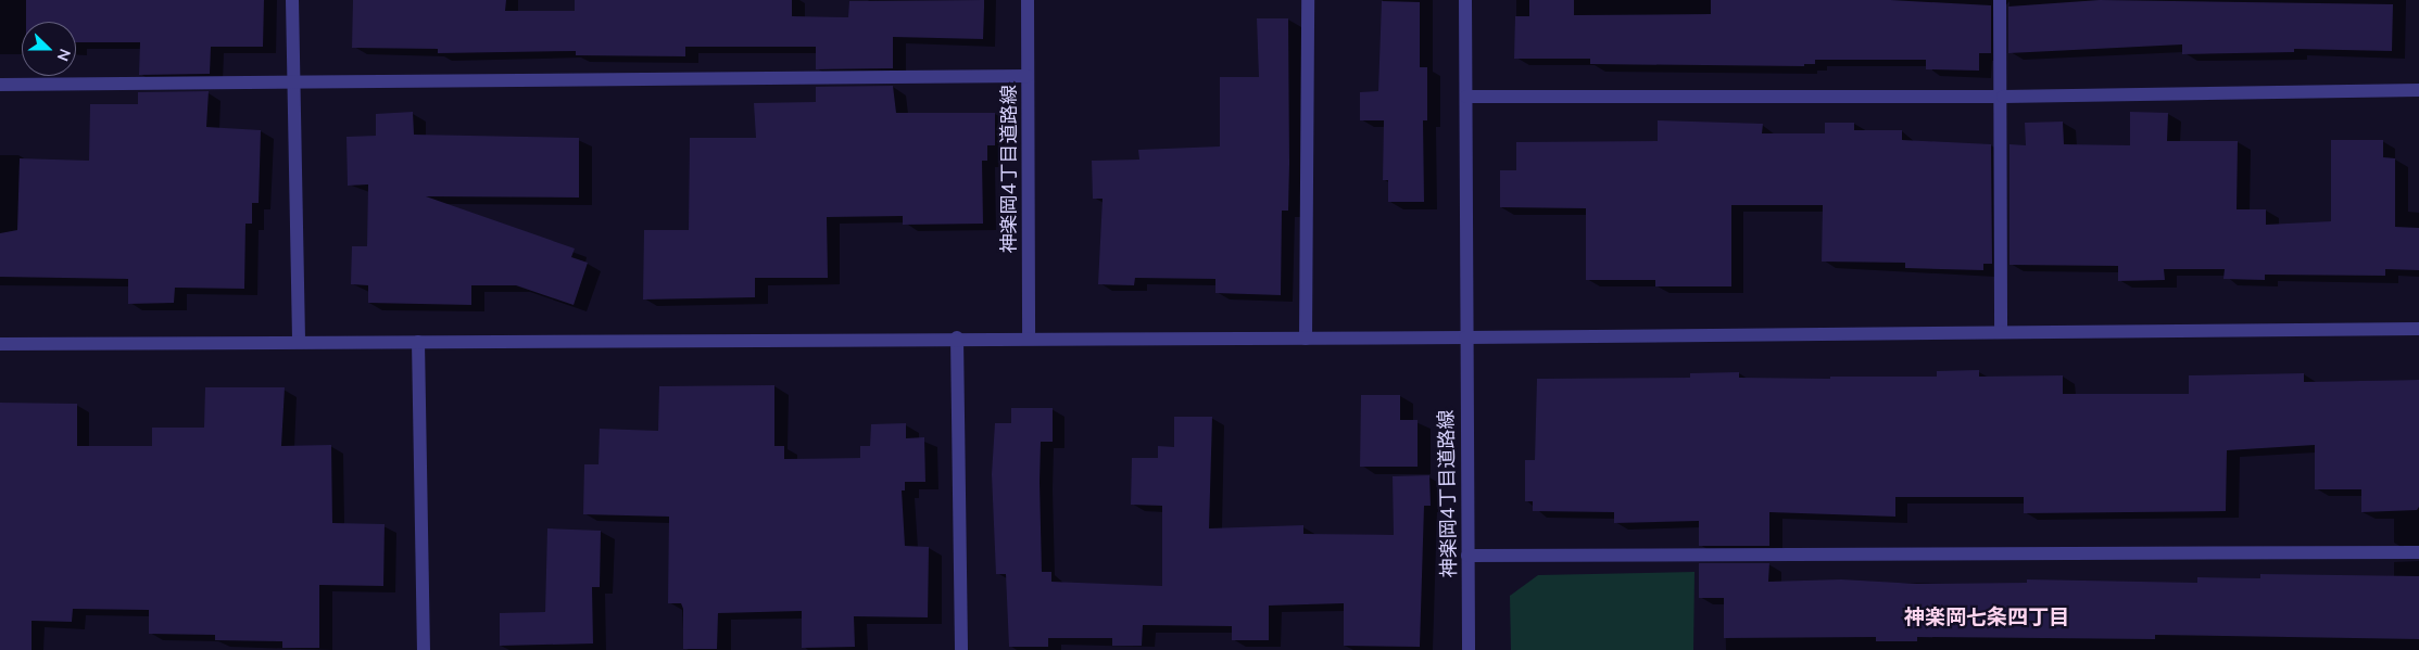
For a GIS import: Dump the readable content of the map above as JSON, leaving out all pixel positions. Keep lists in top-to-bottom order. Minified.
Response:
{"streets":{"street":["神楽岡4丁目道路線"]},"districts":["神楽岡七条四丁目"],"north":"right"}
